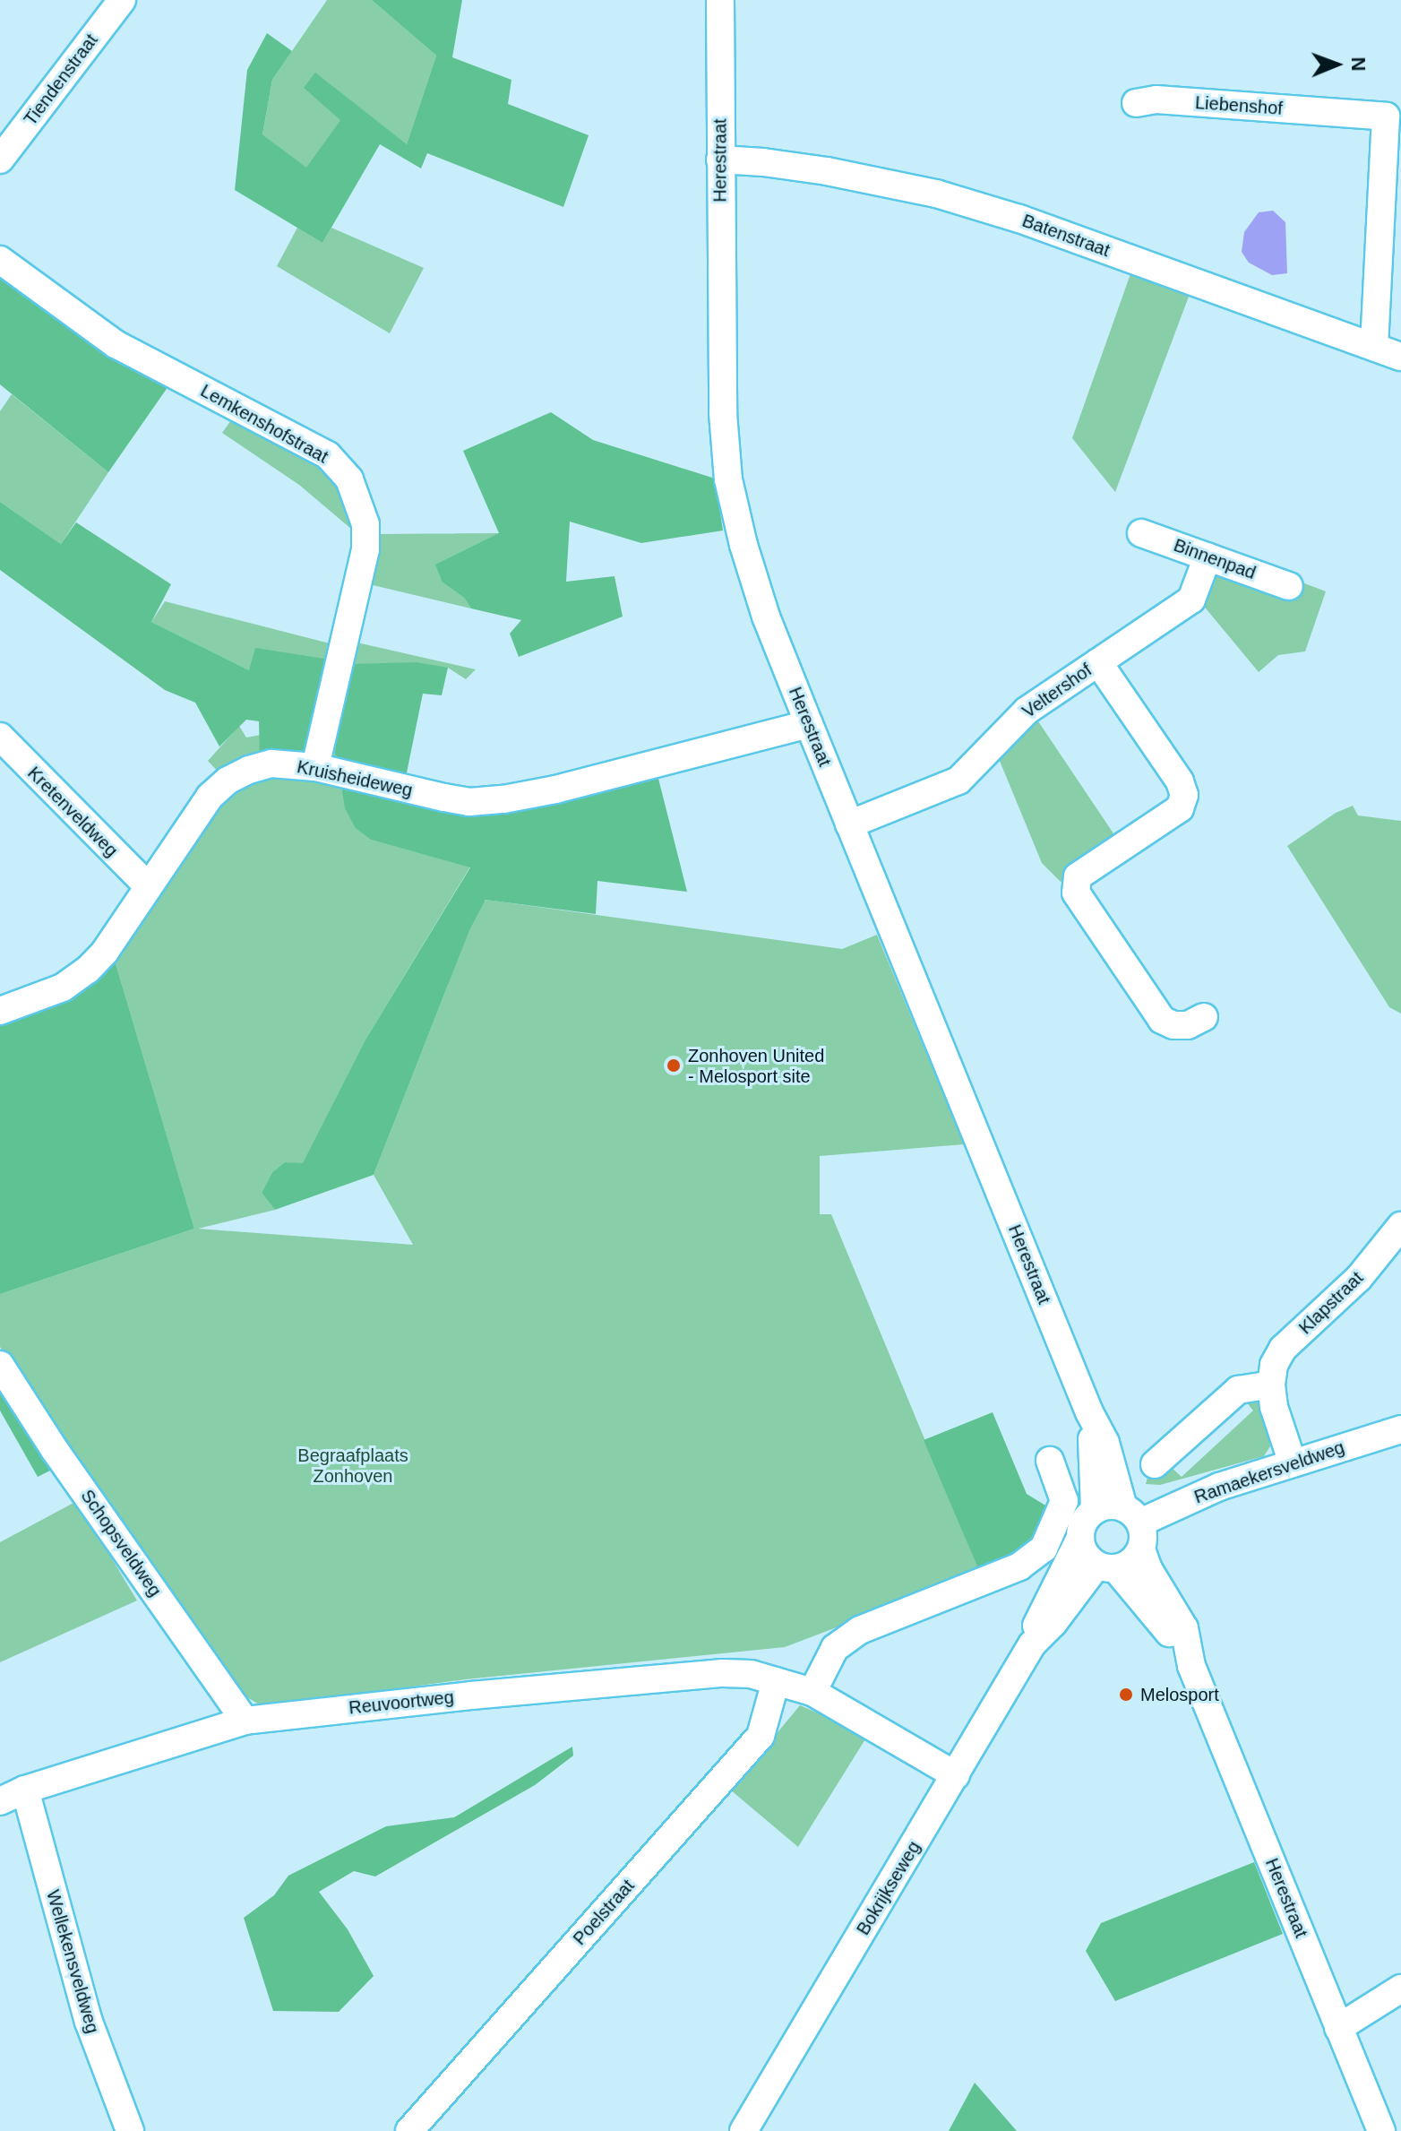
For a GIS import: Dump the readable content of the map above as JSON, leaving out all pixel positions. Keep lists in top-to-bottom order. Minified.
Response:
{"streets":{"street":["Tiendenstraat","Liebenshof","Herestraat","Batenstraat","Lemkenshofstraat","Binnenpad","Veltershof","Kruisheideweg","Kretenveldweg","Klapstraat","Ramaekersveldweg","Schopsveldweg","Reuvoortweg","Bokrijkseweg","Poelstraat","Wellekensveldweg"]},"crossings":[["Liebenshof","Batenstraat"],["Herestraat","Batenstraat"],["Herestraat","Veltershof"],["Herestraat","Kruisheideweg"],["Herestraat","Ramaekersveldweg"],["Herestraat","Bokrijkseweg"],["Lemkenshofstraat","Kruisheideweg"],["Binnenpad","Veltershof"],["Kruisheideweg","Kretenveldweg"],["Klapstraat","Ramaekersveldweg"],["Ramaekersveldweg","Bokrijkseweg"],["Schopsveldweg","Reuvoortweg"],["Reuvoortweg","Bokrijkseweg"],["Reuvoortweg","Poelstraat"],["Reuvoortweg","Wellekensveldweg"]],"parks":["Begraafplaats Zonhoven"],"places":["Zonhoven United - Melosport site","Melosport"],"north":"right"}
